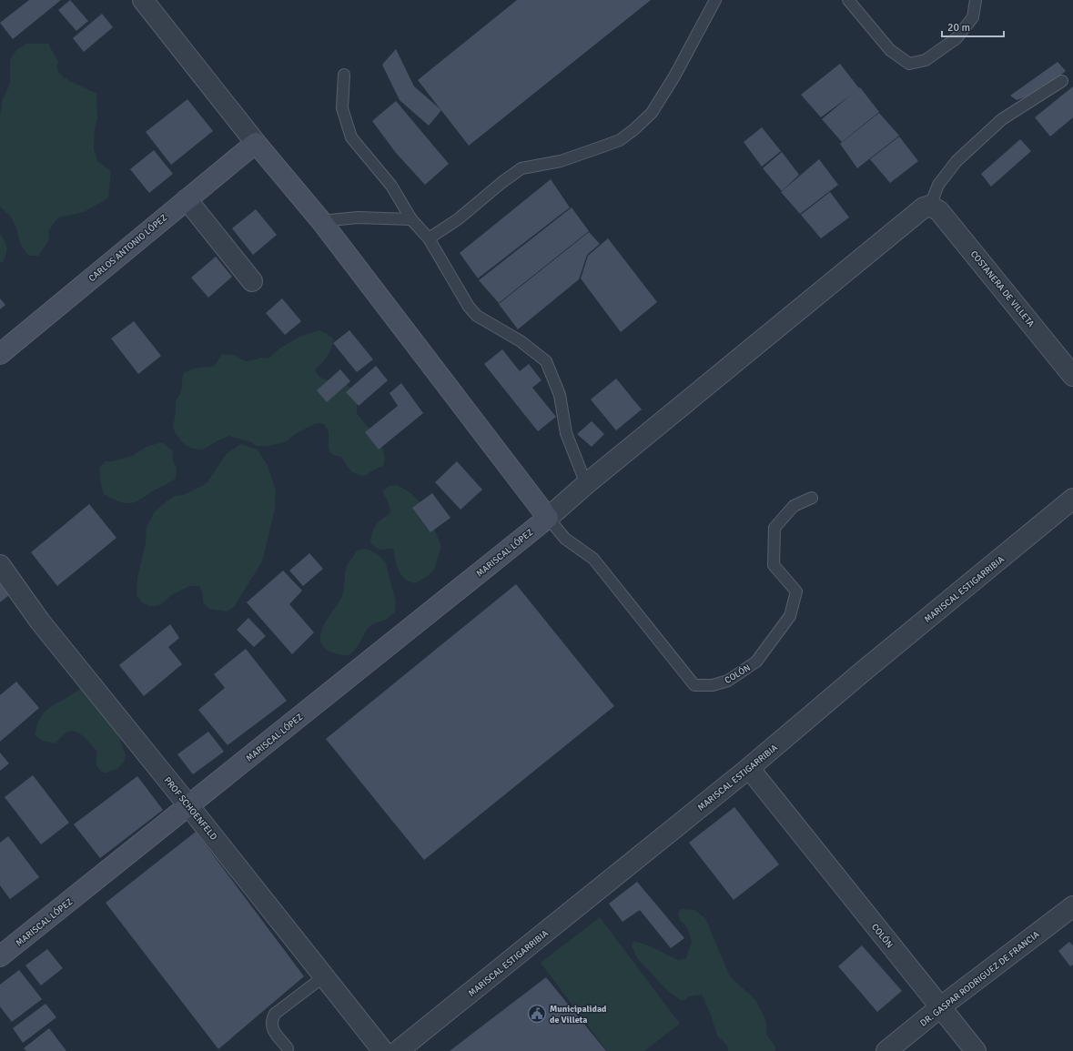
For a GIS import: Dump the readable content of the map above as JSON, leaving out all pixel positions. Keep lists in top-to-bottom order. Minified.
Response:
{"streets":{"main road":["CARLOS ANTONIO LÓPEZ","MARISCAL LÓPEZ"],"street":["COSTANERA DE VILLETA","MARISCAL ESTIGARRIBIA","COLÓN","PROF SCHOENFELD","DR. GASPAR RODRIGUEZ DE FRANCIA"]},"crossings":[["MARISCAL LÓPEZ","COLÓN"],["MARISCAL LÓPEZ","PROF SCHOENFELD"],["MARISCAL ESTIGARRIBIA","COLÓN"],["COLÓN","DR. GASPAR RODRIGUEZ DE FRANCIA"]],"places":{"public building":["Municipalidad de Villeta"]},"scale_bar":"20 m"}
